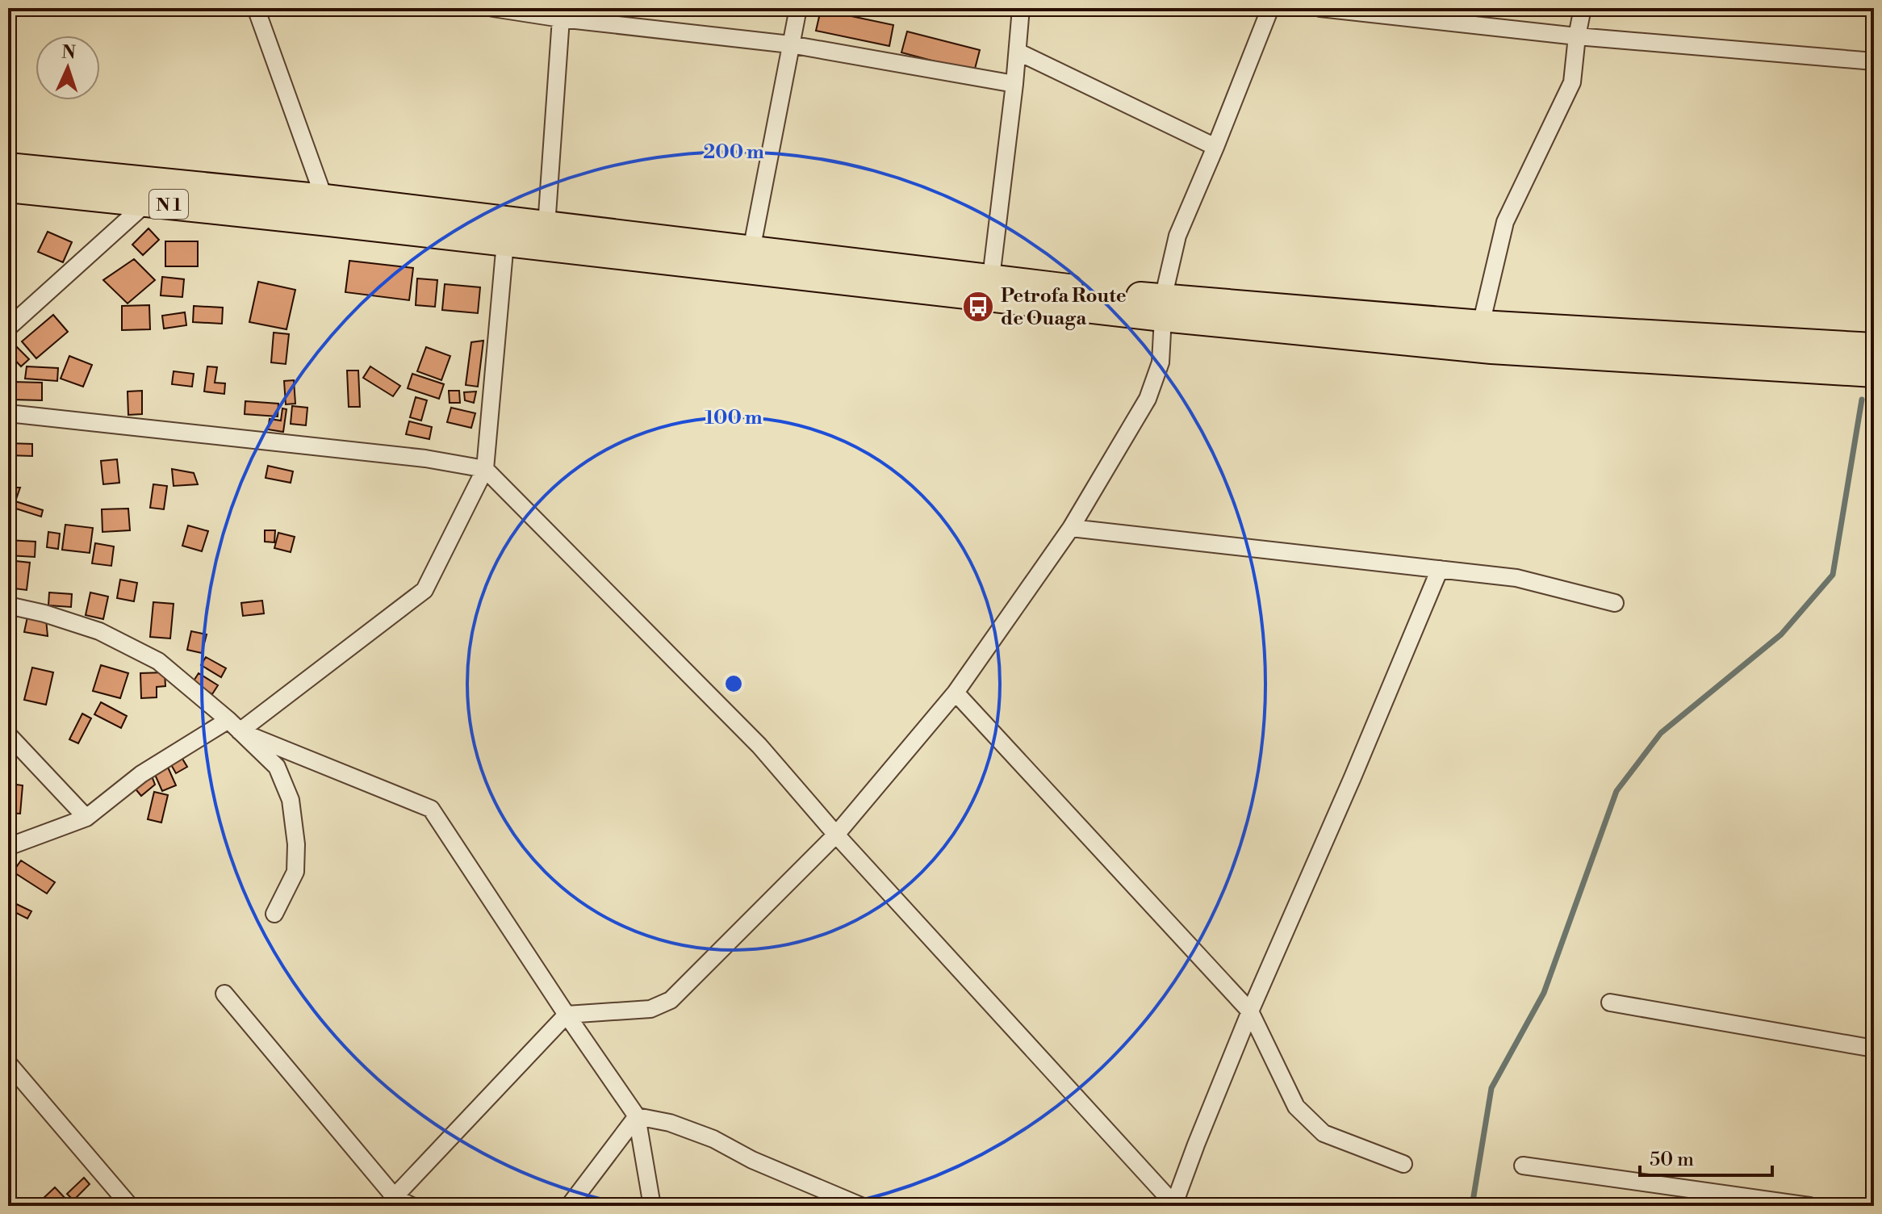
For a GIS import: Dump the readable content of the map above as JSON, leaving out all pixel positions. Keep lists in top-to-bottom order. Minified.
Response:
{"streets":{"highway":["N 1"]},"places":{"bus stop":["Petrofa Route de Ouaga"]},"scale_bar":"50 m","north":"top","rings":["200 m","100 m"]}
